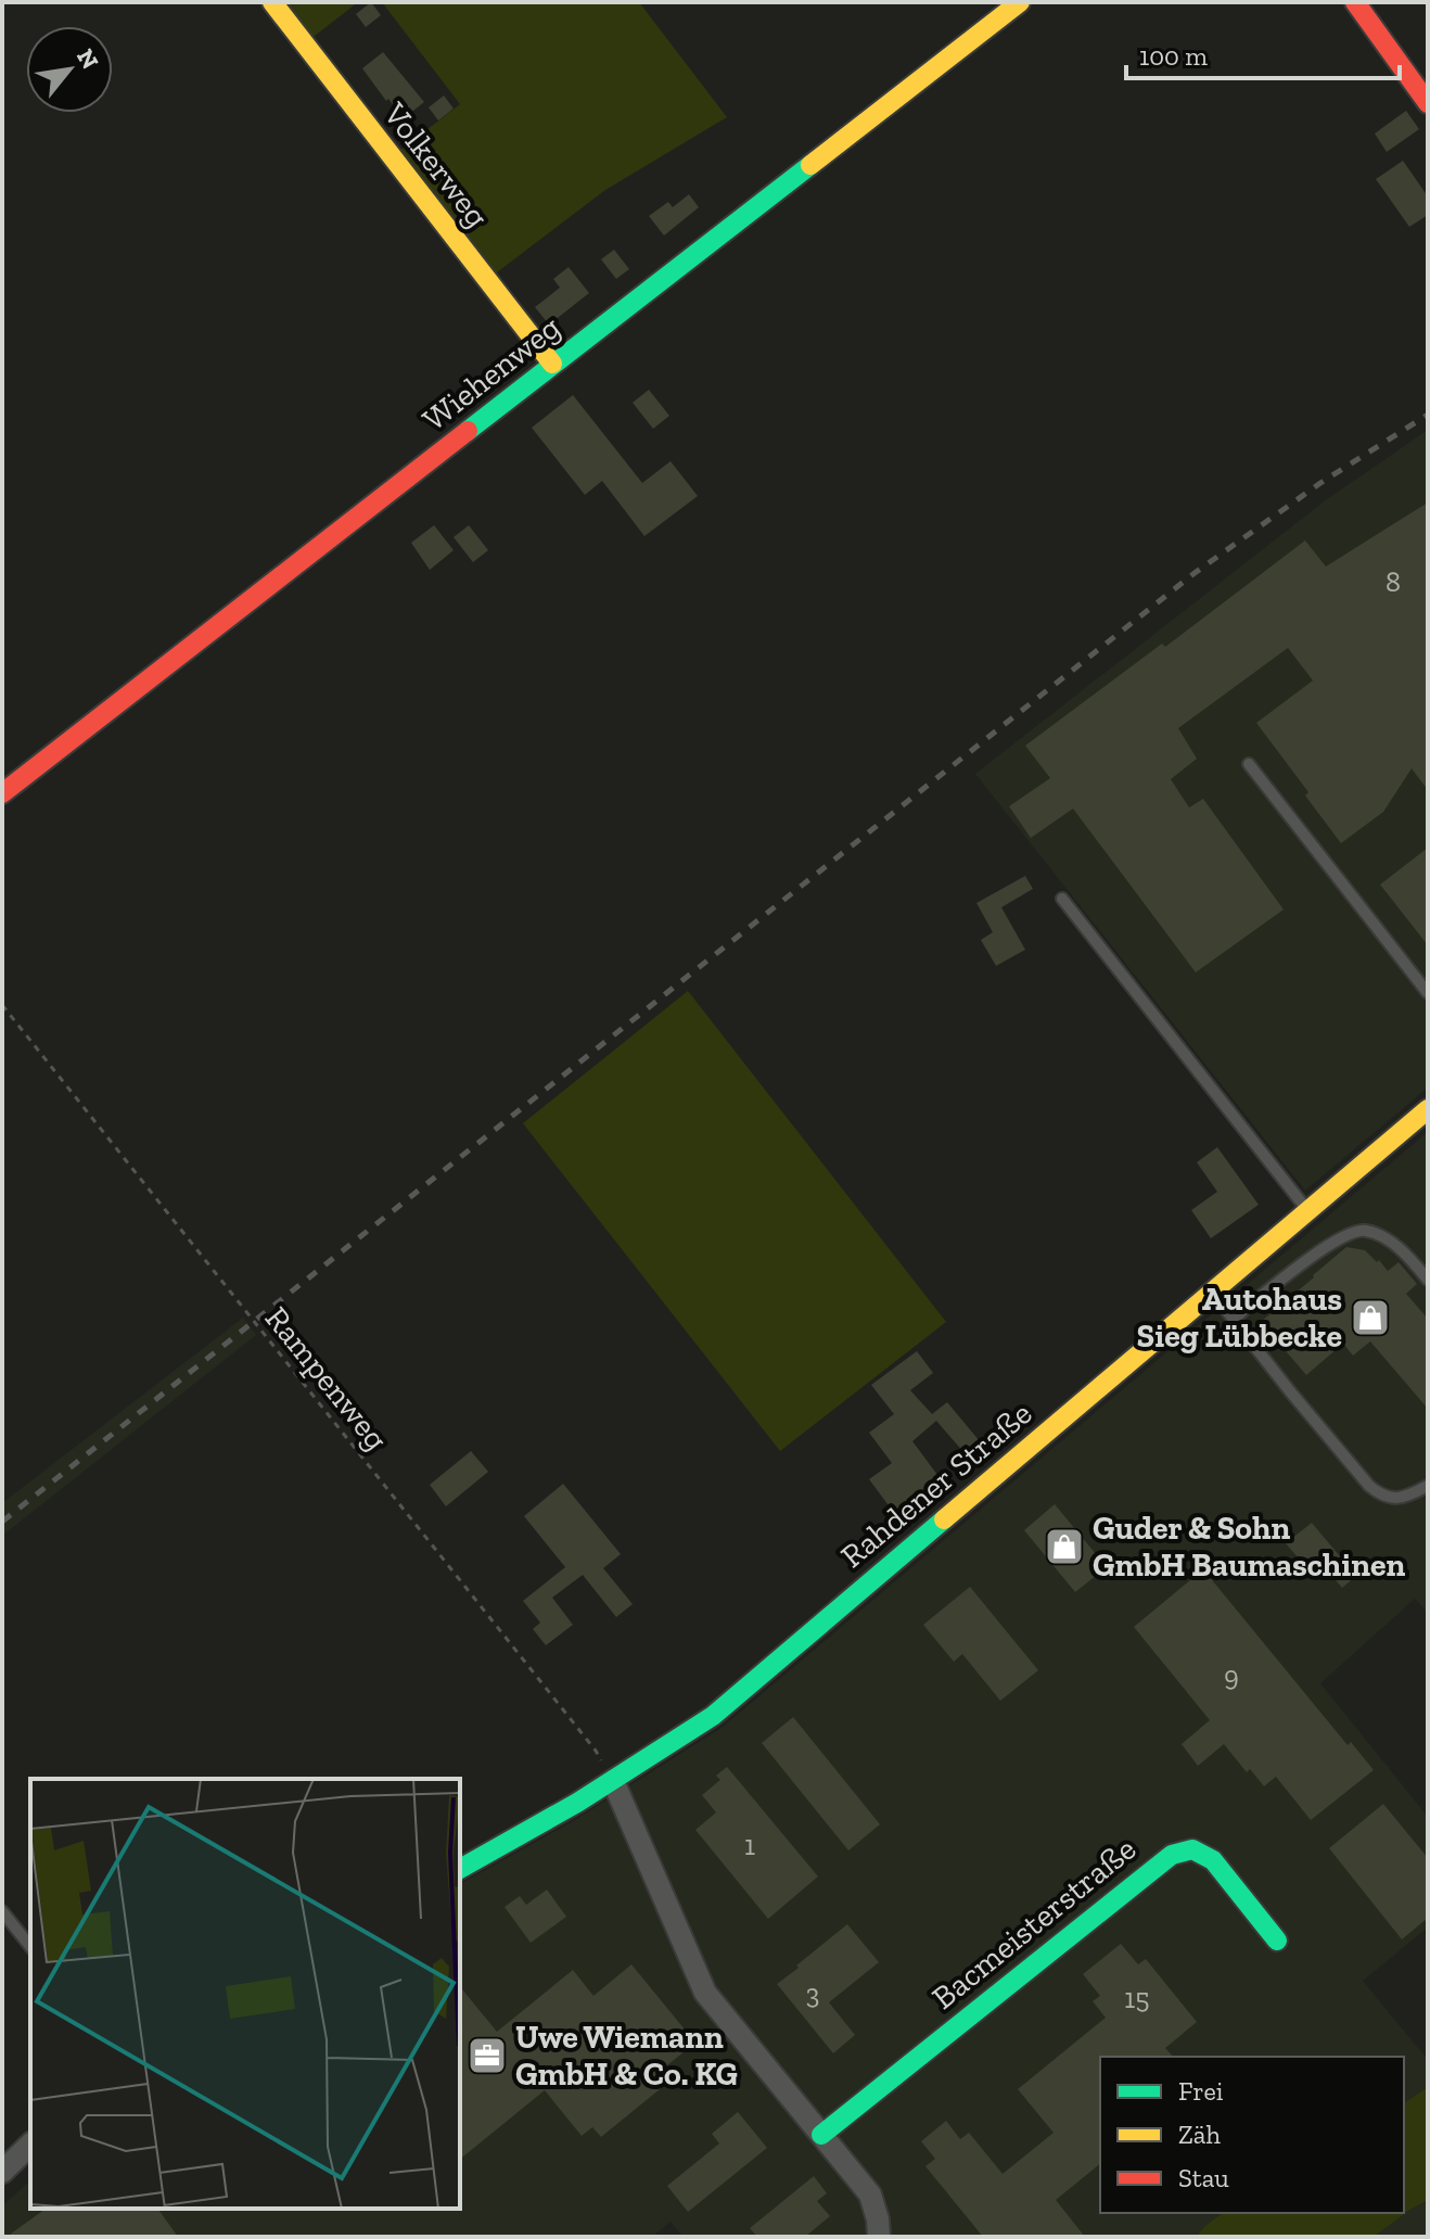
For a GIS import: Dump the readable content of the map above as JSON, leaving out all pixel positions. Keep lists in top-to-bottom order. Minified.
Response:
{"streets":{"street":["Volkerweg","Wiehenweg","Rahdener Straße","Bacmeisterstraße"],"path":["Rampenweg"]},"crossings":[["Volkerweg","Wiehenweg"],["Rampenweg","Rahdener Straße"]],"places":{"shop":["Autohaus Sieg Lübbecke","Guder & Sohn GmbH Baumaschinen"],"office":["Uwe Wiemann GmbH & Co. KG"]},"house_numbers":["8","9","1","3","15"],"legend":["Frei","Zäh","Stau"],"scale_bar":"100 m","north":"top right"}
